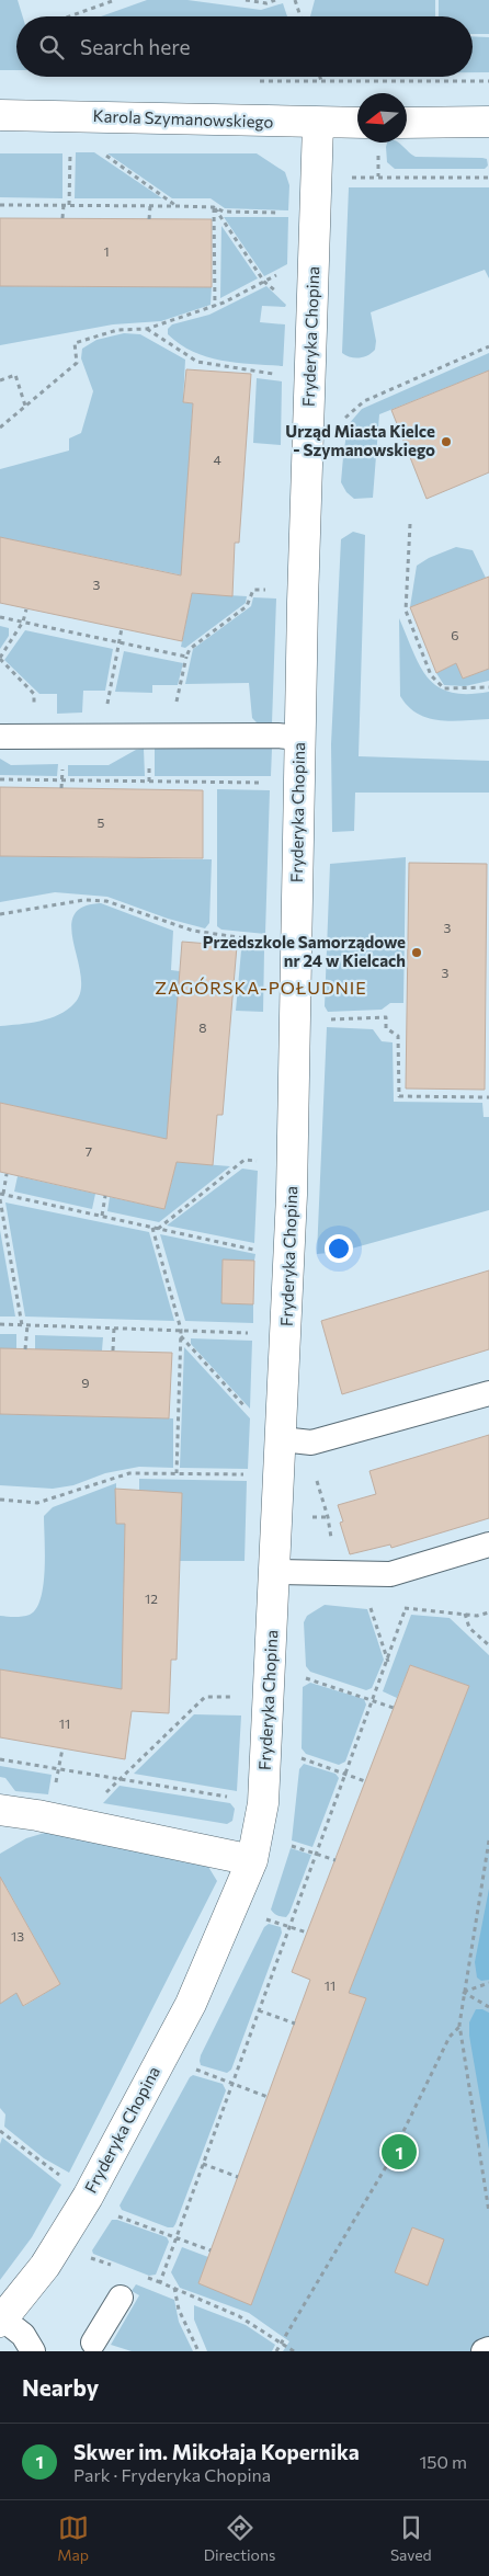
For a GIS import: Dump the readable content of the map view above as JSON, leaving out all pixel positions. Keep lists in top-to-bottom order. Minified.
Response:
{"streets":{"street":["Karola Szymanowskiego","Fryderyka Chopina"]},"crossings":[["Karola Szymanowskiego","Fryderyka Chopina"]],"districts":["ZAGÓRSKA-POŁUDNIE"],"places":["Urząd Miasta Kielce - Szymanowskiego","Przedszkole Samorządowe nr 24 w Kielcach"],"house_numbers":["1","4","3","6","5","3","3","8","7","9","12","11","13","11"],"north":"left","page":{"search":"Search here","pins":"1","heading":"Nearby","list":[{"mark":"1","name":"Skwer im. Mikołaja Kopernika","note":"Park · Fryderyka Chopina","value":"150 m"}],"nav":["Map","Directions","Saved"]}}
